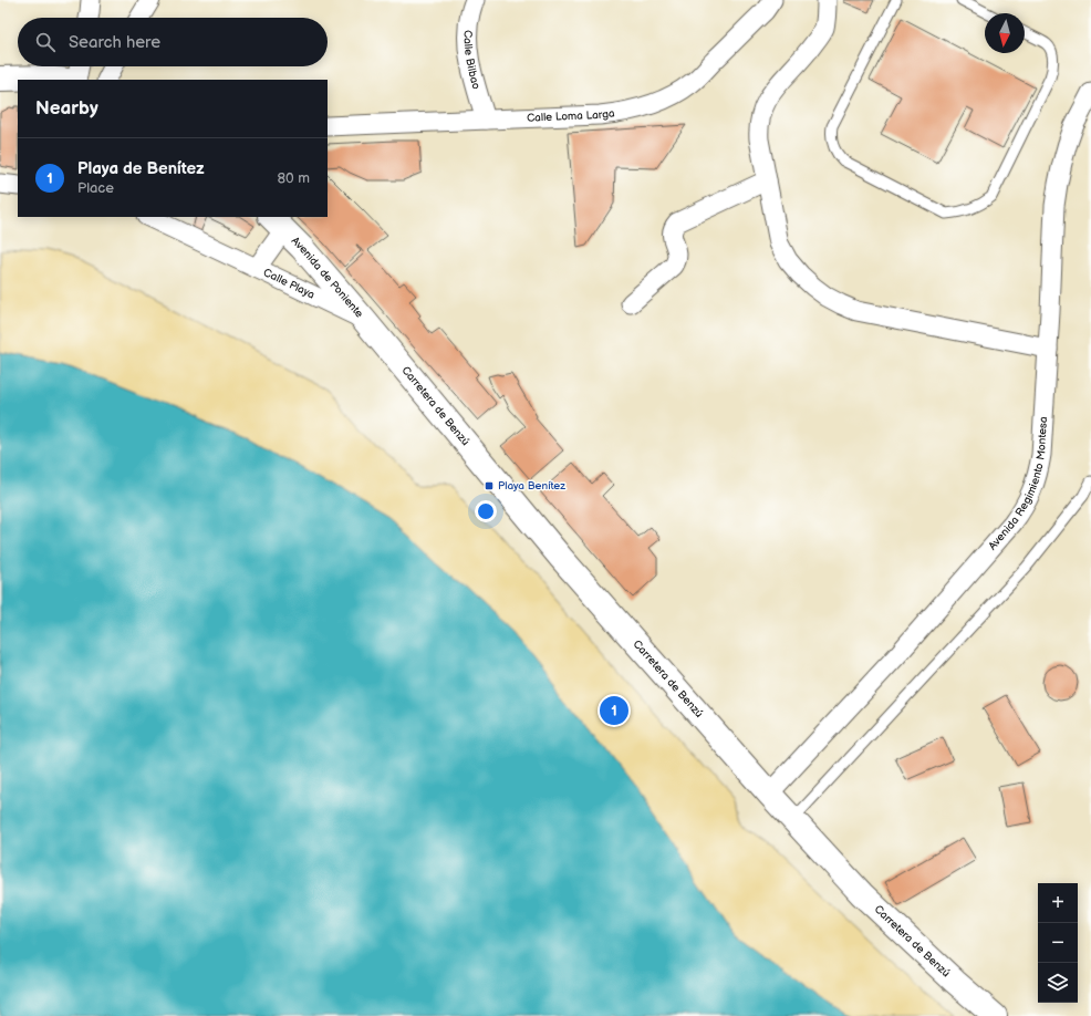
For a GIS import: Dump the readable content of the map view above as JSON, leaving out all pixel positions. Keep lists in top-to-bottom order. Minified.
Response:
{"streets":{"highway":["Avenida de Poniente","Carretera de Benzú"],"street":["Calle Bilbao","Calle Loma Larga","Calle Playa","Avenida Regimiento Montesa"]},"crossings":[["Calle Bilbao","Calle Loma Larga"],["Avenida de Poniente","Calle Playa"],["Avenida de Poniente","Carretera de Benzú"],["Calle Playa","Carretera de Benzú"],["Carretera de Benzú","Avenida Regimiento Montesa"]],"places":{"transit":["Playa Benítez"]},"north":"bottom","page":{"search":"Search here","heading":"Nearby","list":[{"mark":"1","name":"Playa de Benítez","note":"Place","value":"80 m"}],"pins":"1","map_buttons":["+","−"]}}
